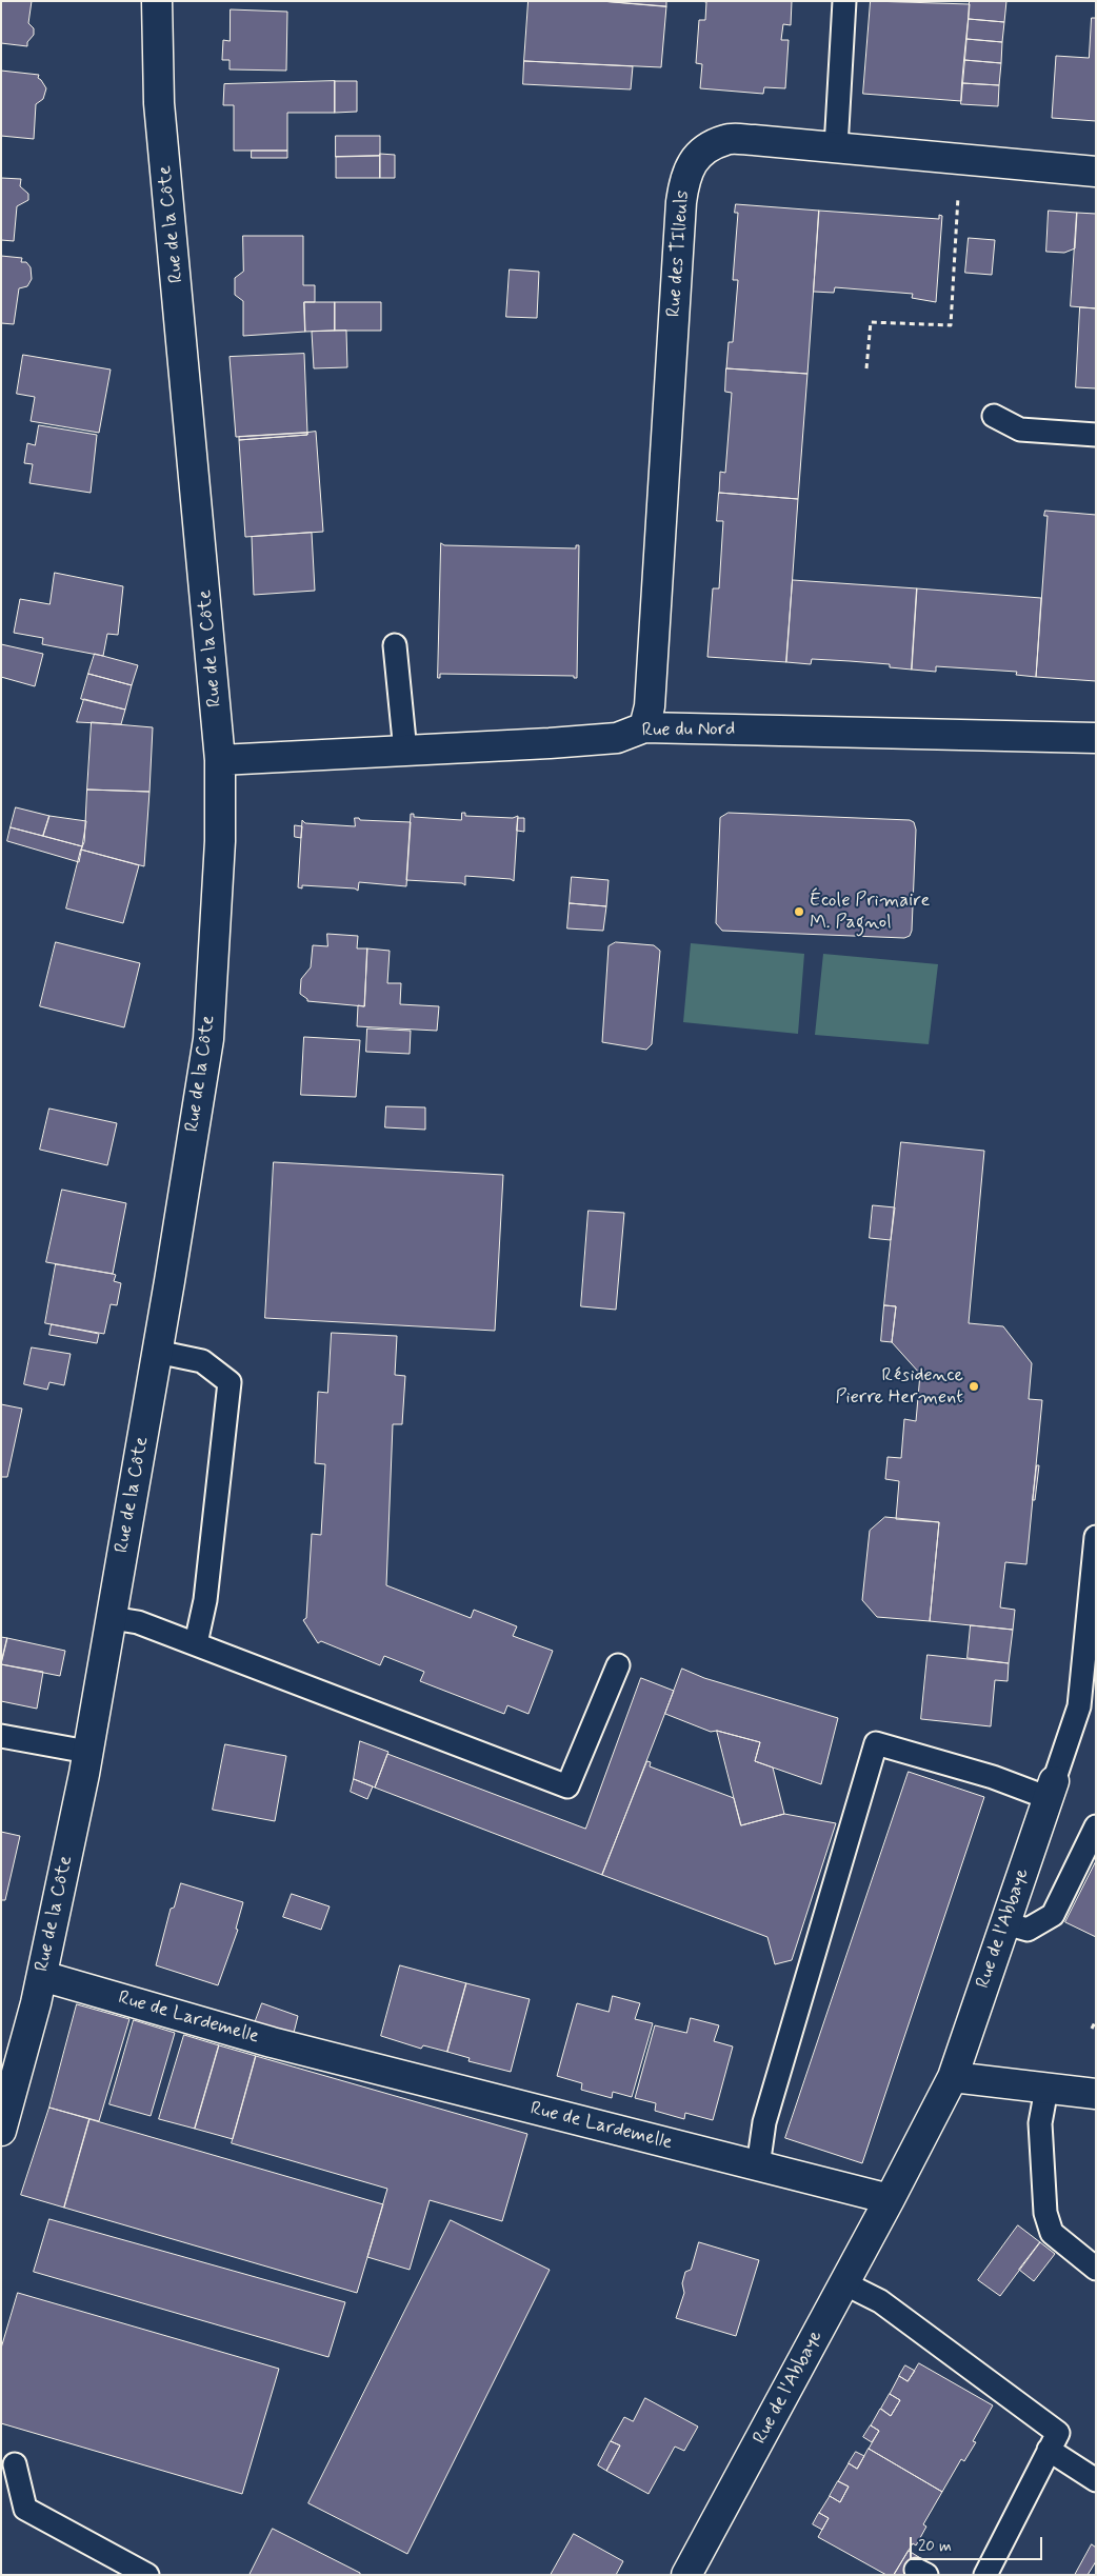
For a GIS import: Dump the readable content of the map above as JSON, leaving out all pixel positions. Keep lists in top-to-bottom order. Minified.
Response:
{"streets":{"street":["Rue de la Côte","Rue des TIlleuls","Rue du Nord","Rue de l'Abbaye","Rue de Lardemelle"]},"crossings":[["Rue de la Côte","Rue du Nord"],["Rue de la Côte","Rue de Lardemelle"],["Rue des TIlleuls","Rue du Nord"],["Rue de l'Abbaye","Rue de Lardemelle"]],"places":["École Primaire M. Pagnol","Résidence Pierre Herment"],"scale_bar":"20 m"}
